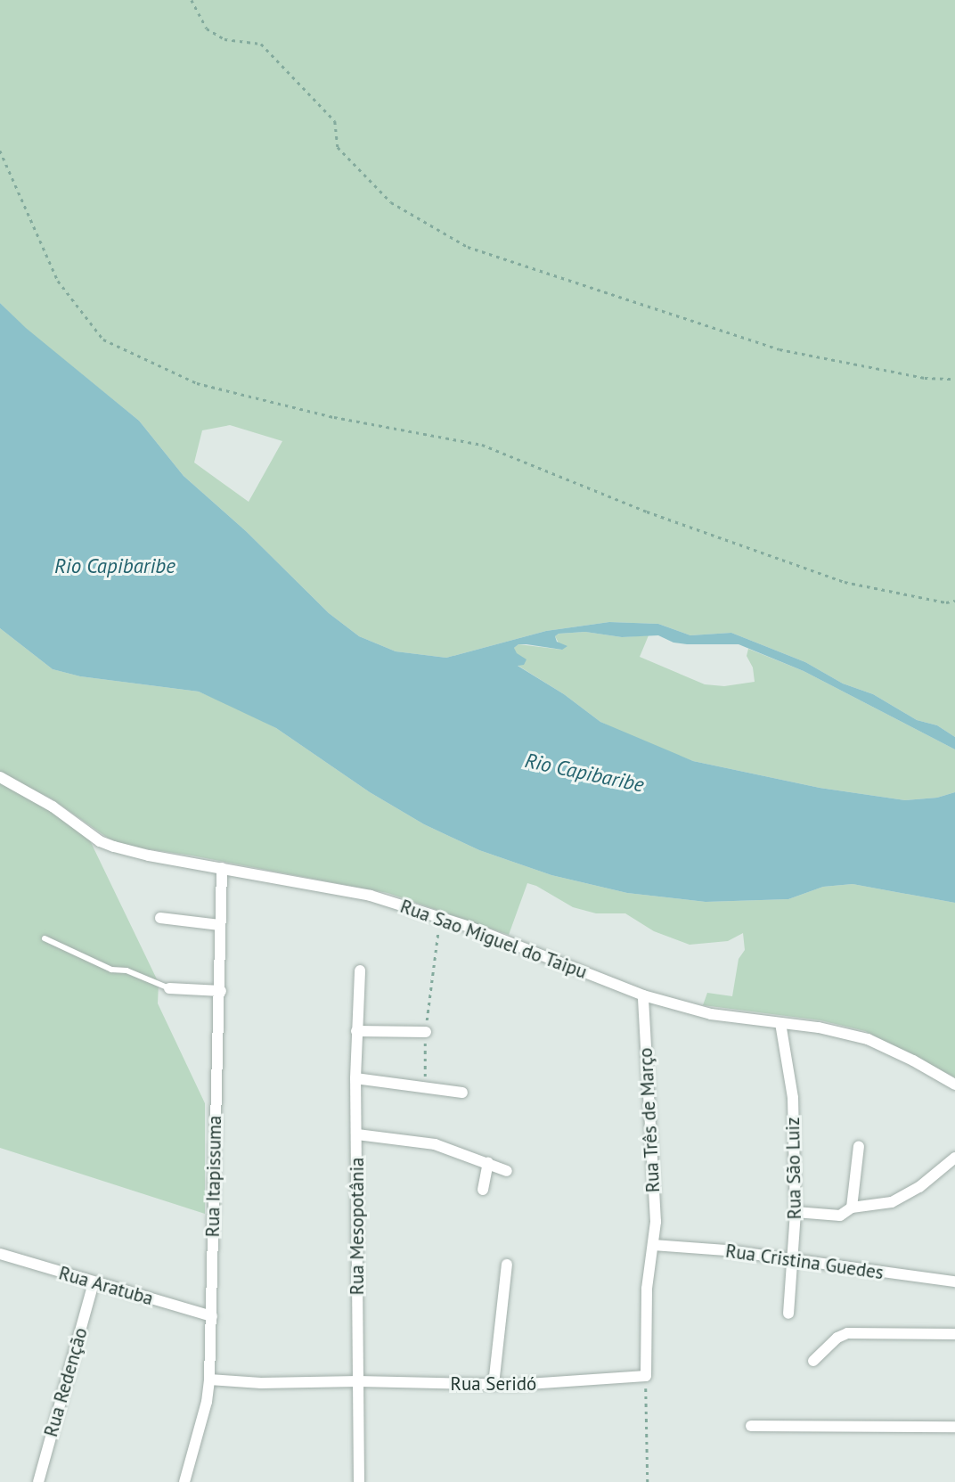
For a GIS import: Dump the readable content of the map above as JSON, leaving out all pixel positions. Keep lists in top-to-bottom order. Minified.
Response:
{"streets":{"street":["Rua Sao Miguel do Taipu","Rua Três de Março","Rua São Luiz","Rua Itapissuma","Rua Mesopotânia","Rua Cristina Guedes","Rua Aratuba","Rua Redenção","Rua Seridó"]},"crossings":[["Rua Sao Miguel do Taipu","Rua Três de Março"],["Rua Sao Miguel do Taipu","Rua São Luiz"],["Rua Sao Miguel do Taipu","Rua Itapissuma"],["Rua Três de Março","Rua Cristina Guedes"],["Rua São Luiz","Rua Cristina Guedes"],["Rua Itapissuma","Rua Aratuba"],["Rua Itapissuma","Rua Seridó"],["Rua Mesopotânia","Rua Seridó"],["Rua Aratuba","Rua Redenção"]],"water":["Rio Capibaribe"]}
